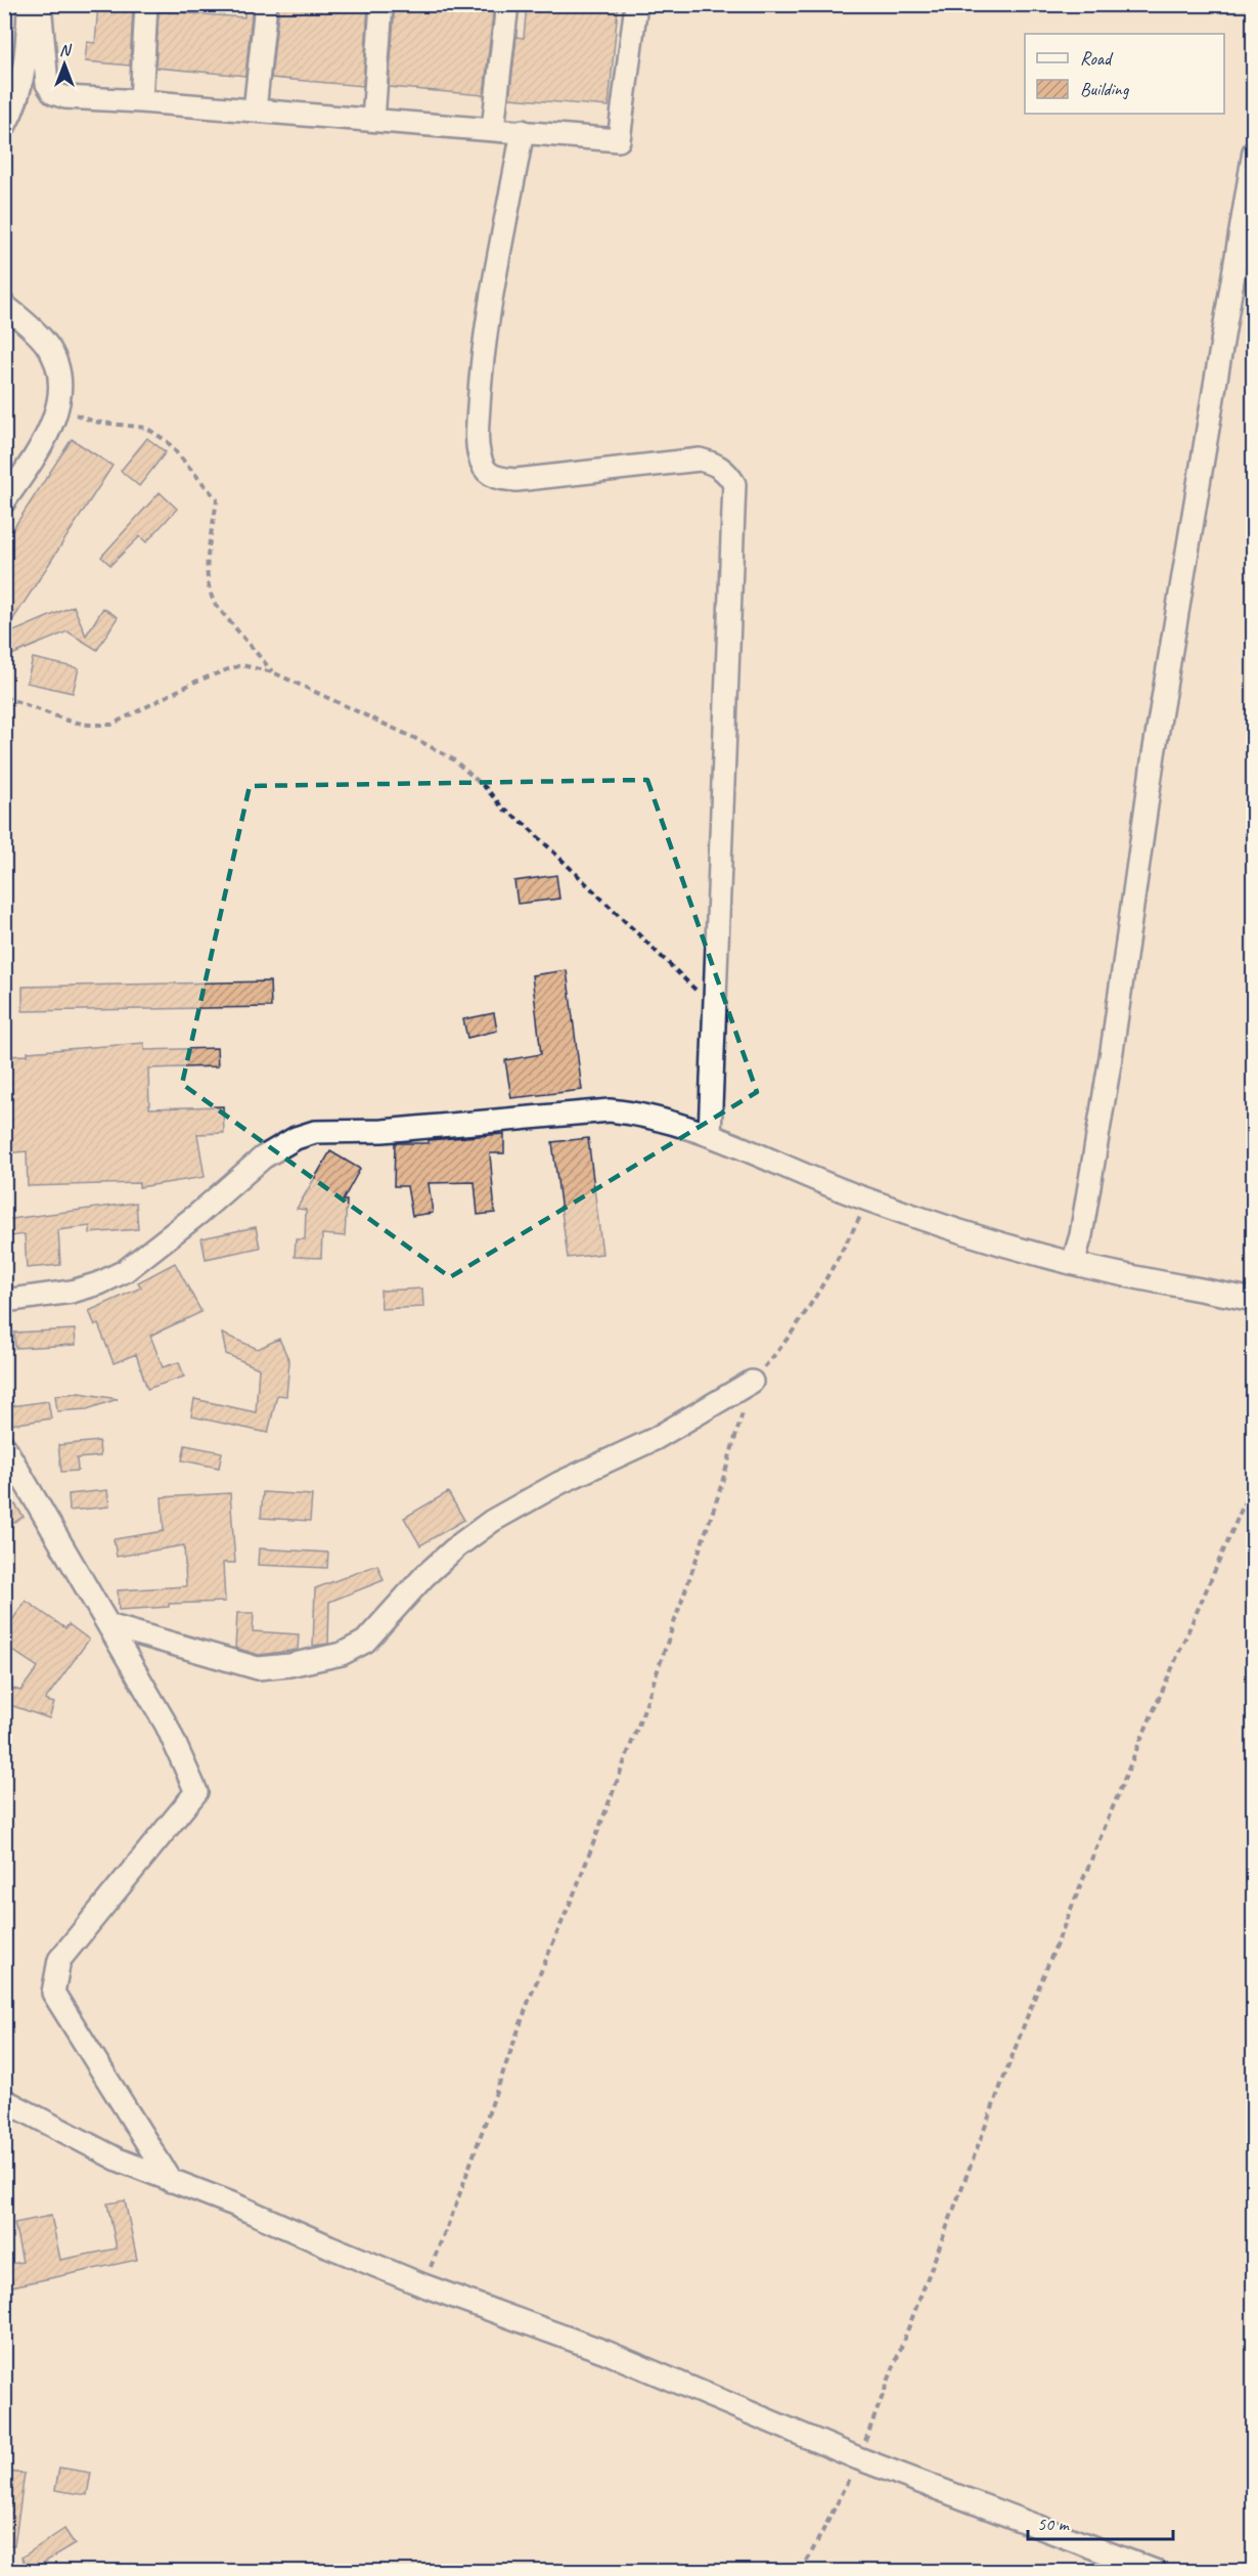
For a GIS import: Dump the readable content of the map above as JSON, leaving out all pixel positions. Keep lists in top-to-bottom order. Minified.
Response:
{"legend":["Road","Building"],"scale_bar":"50 m","north":"top"}
